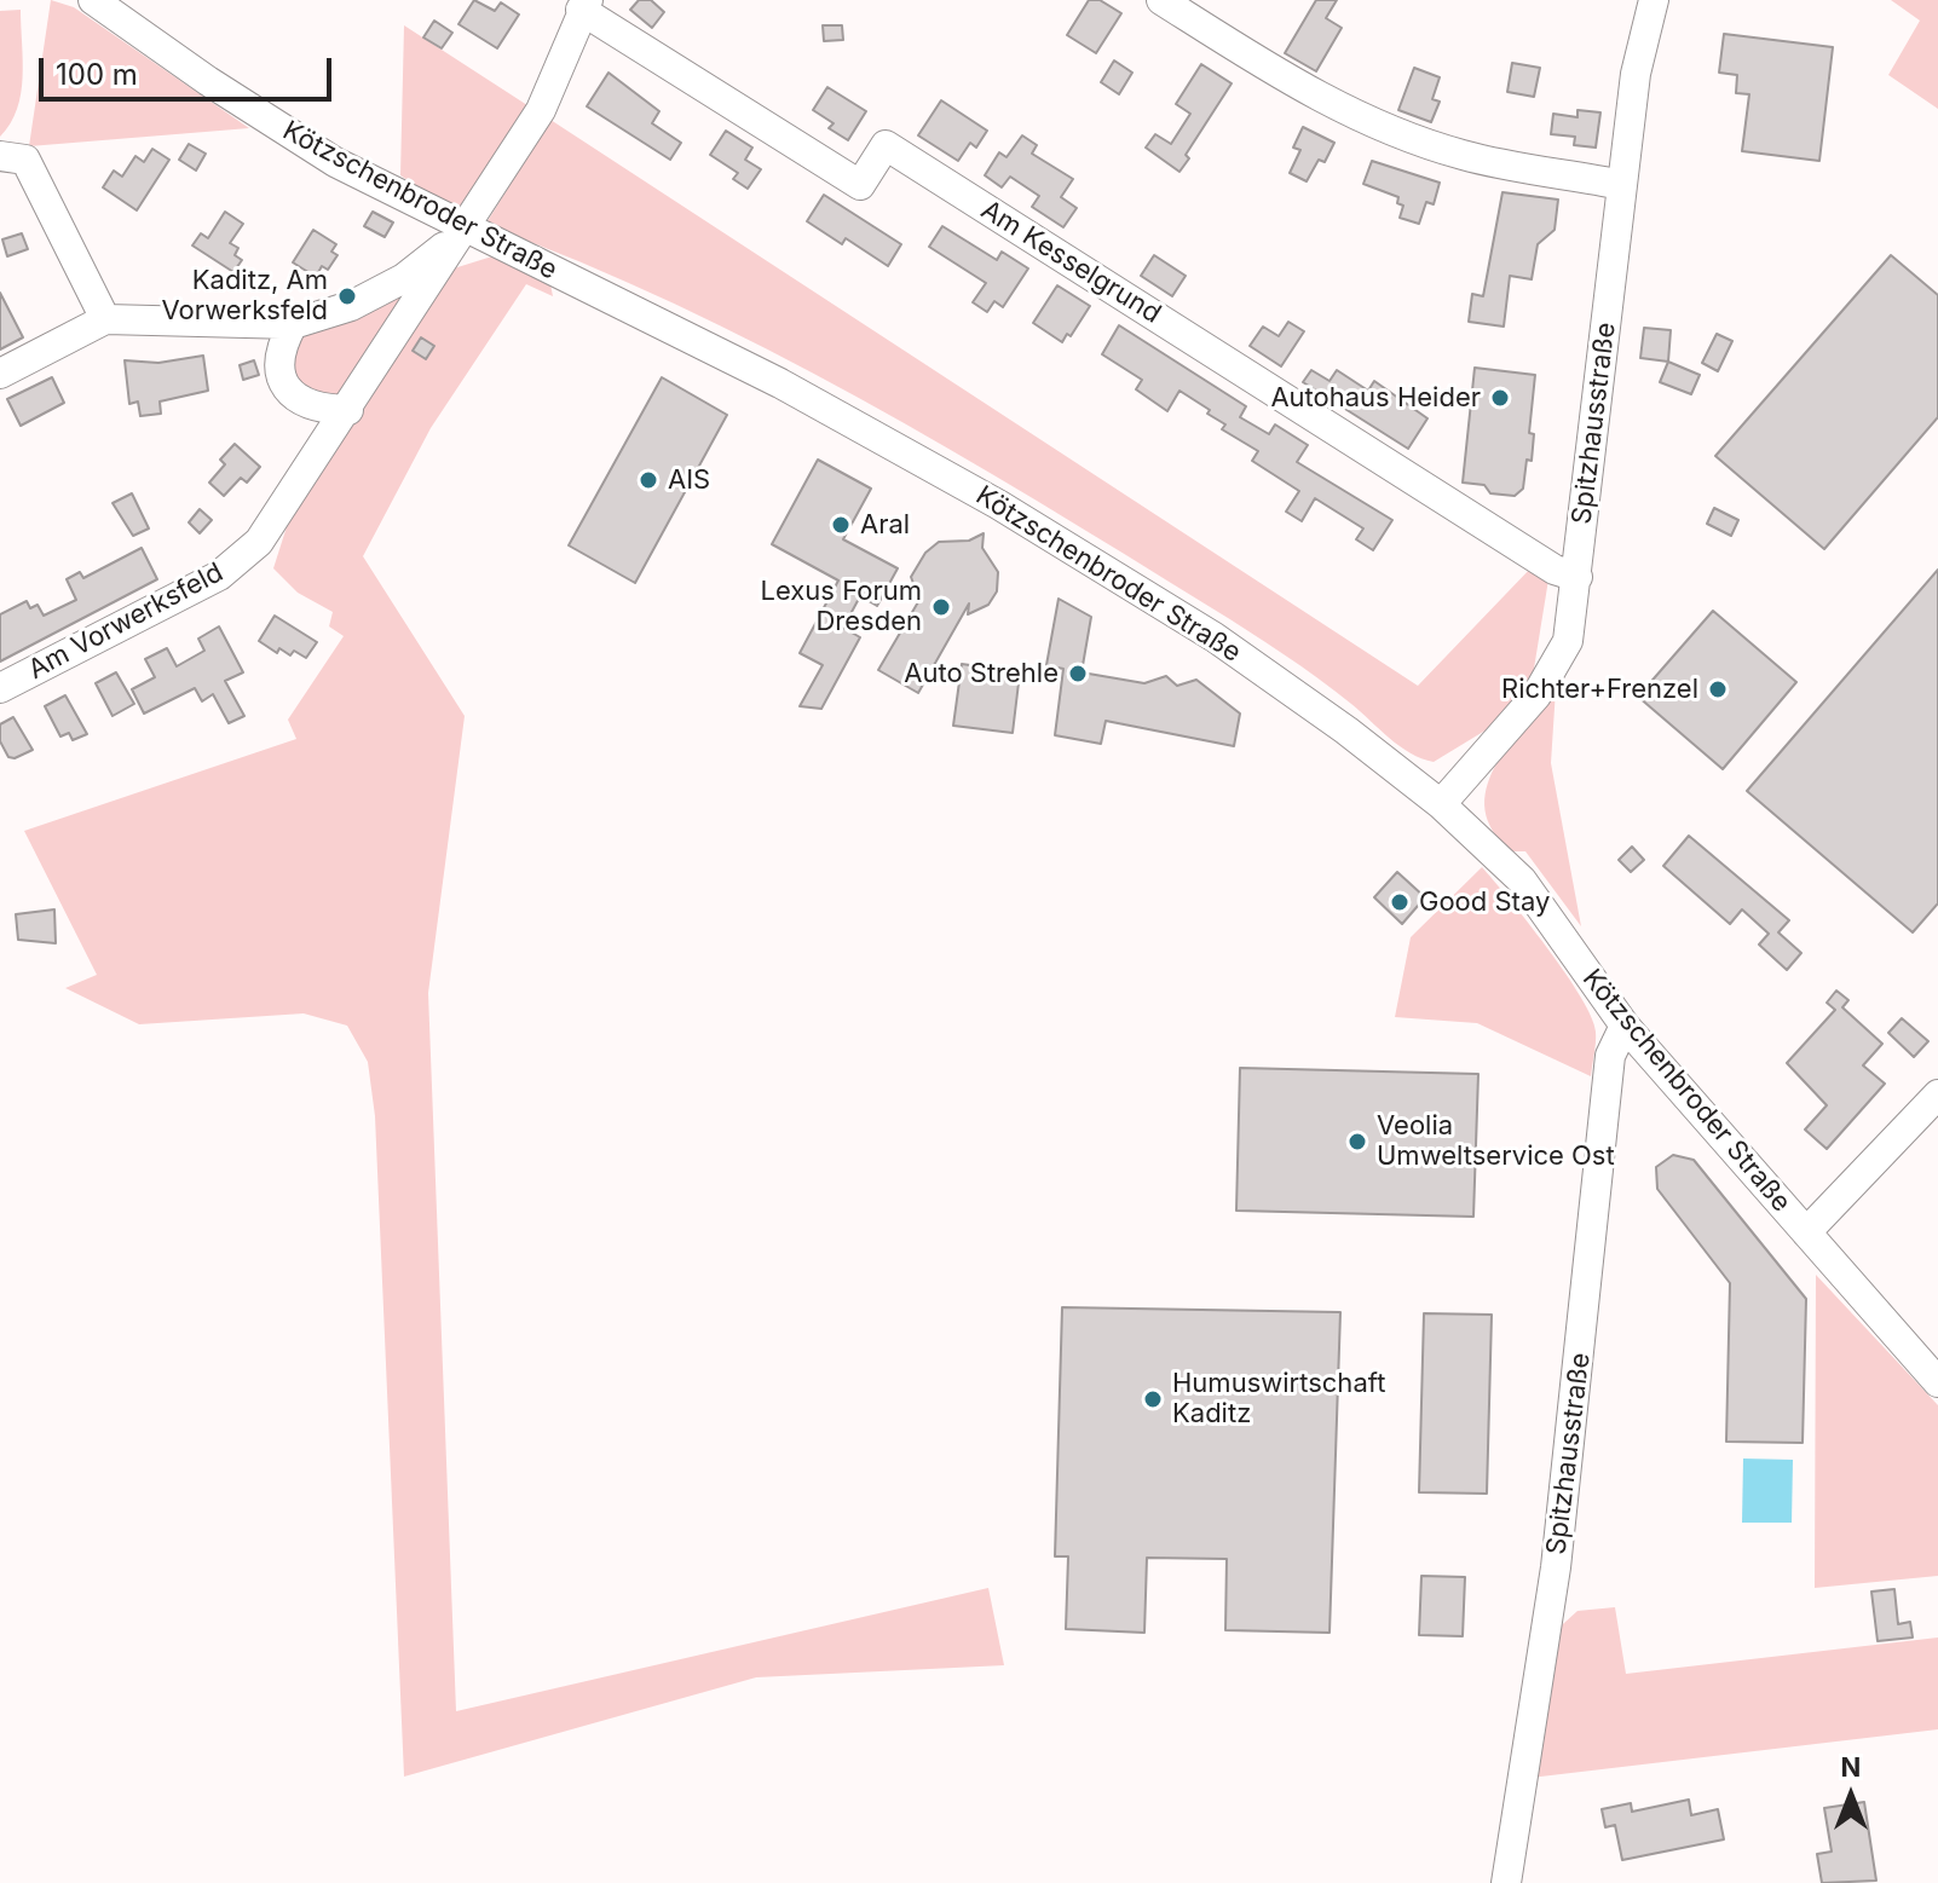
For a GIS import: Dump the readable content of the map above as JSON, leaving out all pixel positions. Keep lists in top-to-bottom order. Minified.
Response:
{"streets":{"street":["Kötzschenbroder Straße","Am Kesselgrund","Spitzhausstraße","Am Vorwerksfeld"]},"crossings":[["Kötzschenbroder Straße","Spitzhausstraße"],["Kötzschenbroder Straße","Am Vorwerksfeld"],["Am Kesselgrund","Spitzhausstraße"],["Am Kesselgrund","Am Vorwerksfeld"]],"places":["Kaditz, Am Vorwerksfeld","Autohaus Heider","AIS","Aral","Lexus Forum Dresden","Auto Strehle","Richter+Frenzel","Good Stay","Veolia Umweltservice Ost","Humuswirtschaft Kaditz"],"scale_bar":"100 m","north":"top"}
